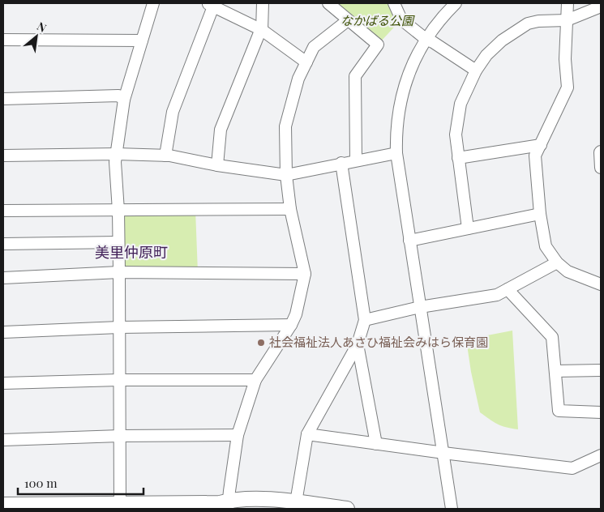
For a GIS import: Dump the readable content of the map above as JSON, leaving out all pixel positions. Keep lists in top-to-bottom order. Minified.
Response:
{"districts":["美里仲原町"],"parks":["なかばる公園"],"places":["社会福祉法人あさひ福祉会みはら保育園"],"scale_bar":"100 m","north":"top right"}
